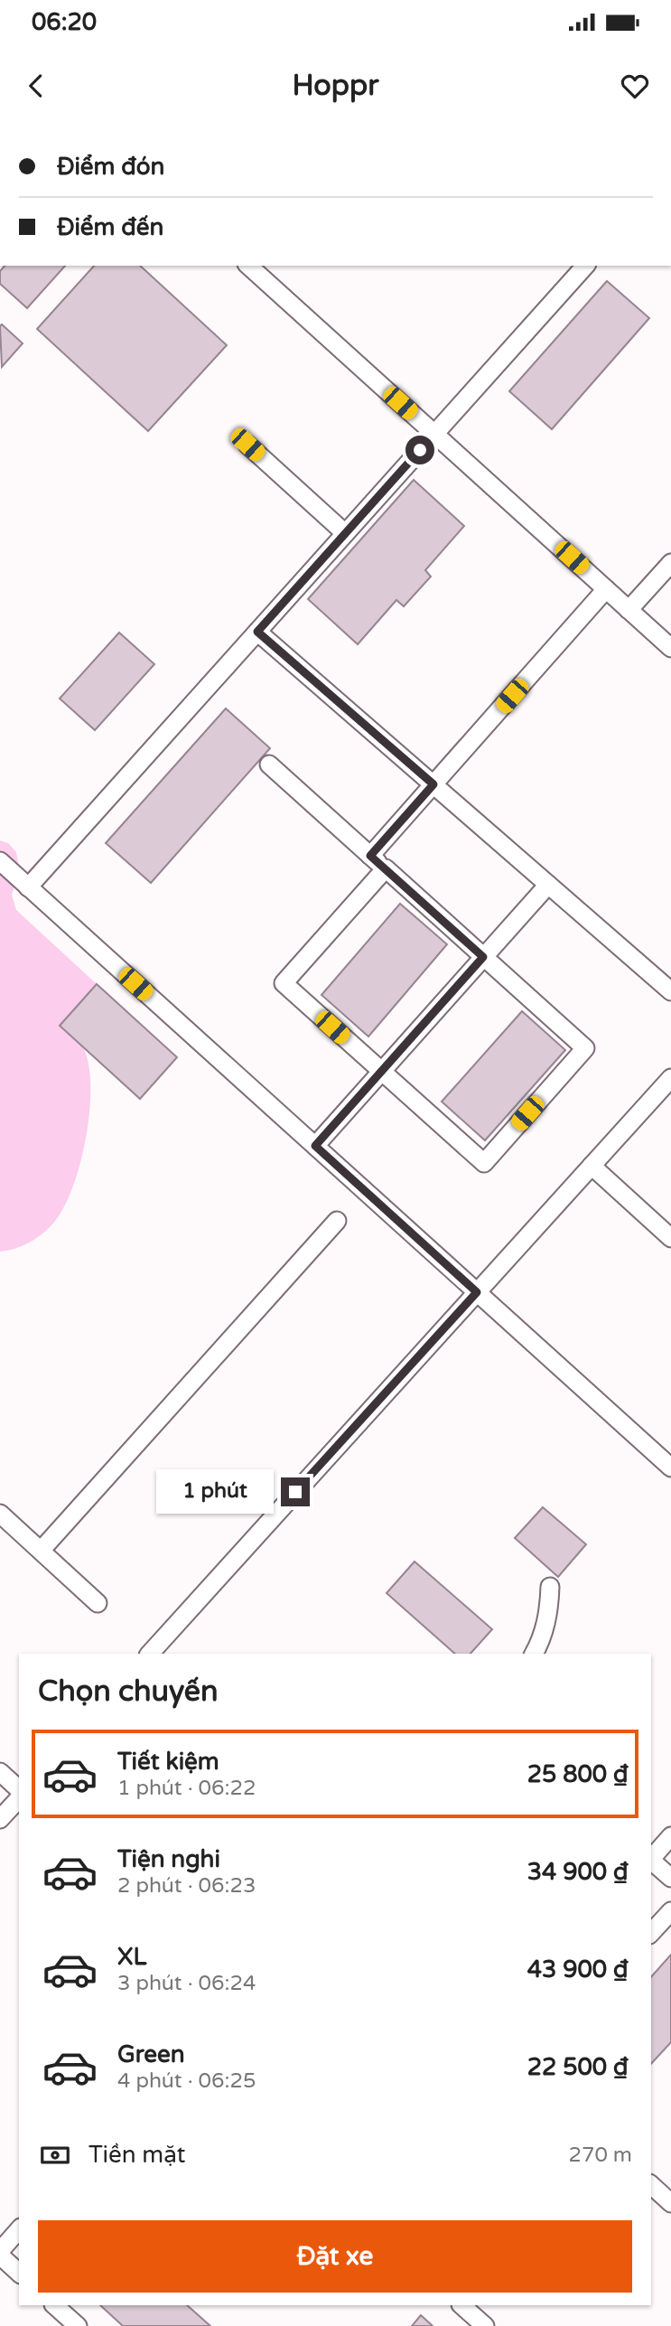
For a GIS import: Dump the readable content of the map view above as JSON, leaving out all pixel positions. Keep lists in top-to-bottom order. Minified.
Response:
{"page":{"status":"06:20","header":"Hoppr","banner":["Điểm đón","Điểm đến"],"bubble":"1 phút","heading":"Chọn chuyến","list":[{"name":"Tiết kiệm","note":"1 phút · 06:22","value":"25 800 ₫"},{"name":"Tiện nghi","note":"2 phút · 06:23","value":"34 900 ₫"},{"name":"XL","note":"3 phút · 06:24","value":"43 900 ₫"},{"name":"Green","note":"4 phút · 06:25","value":"22 500 ₫"}],"pay":["Tiền mặt","270 m"],"buttons":"Đặt xe"}}
